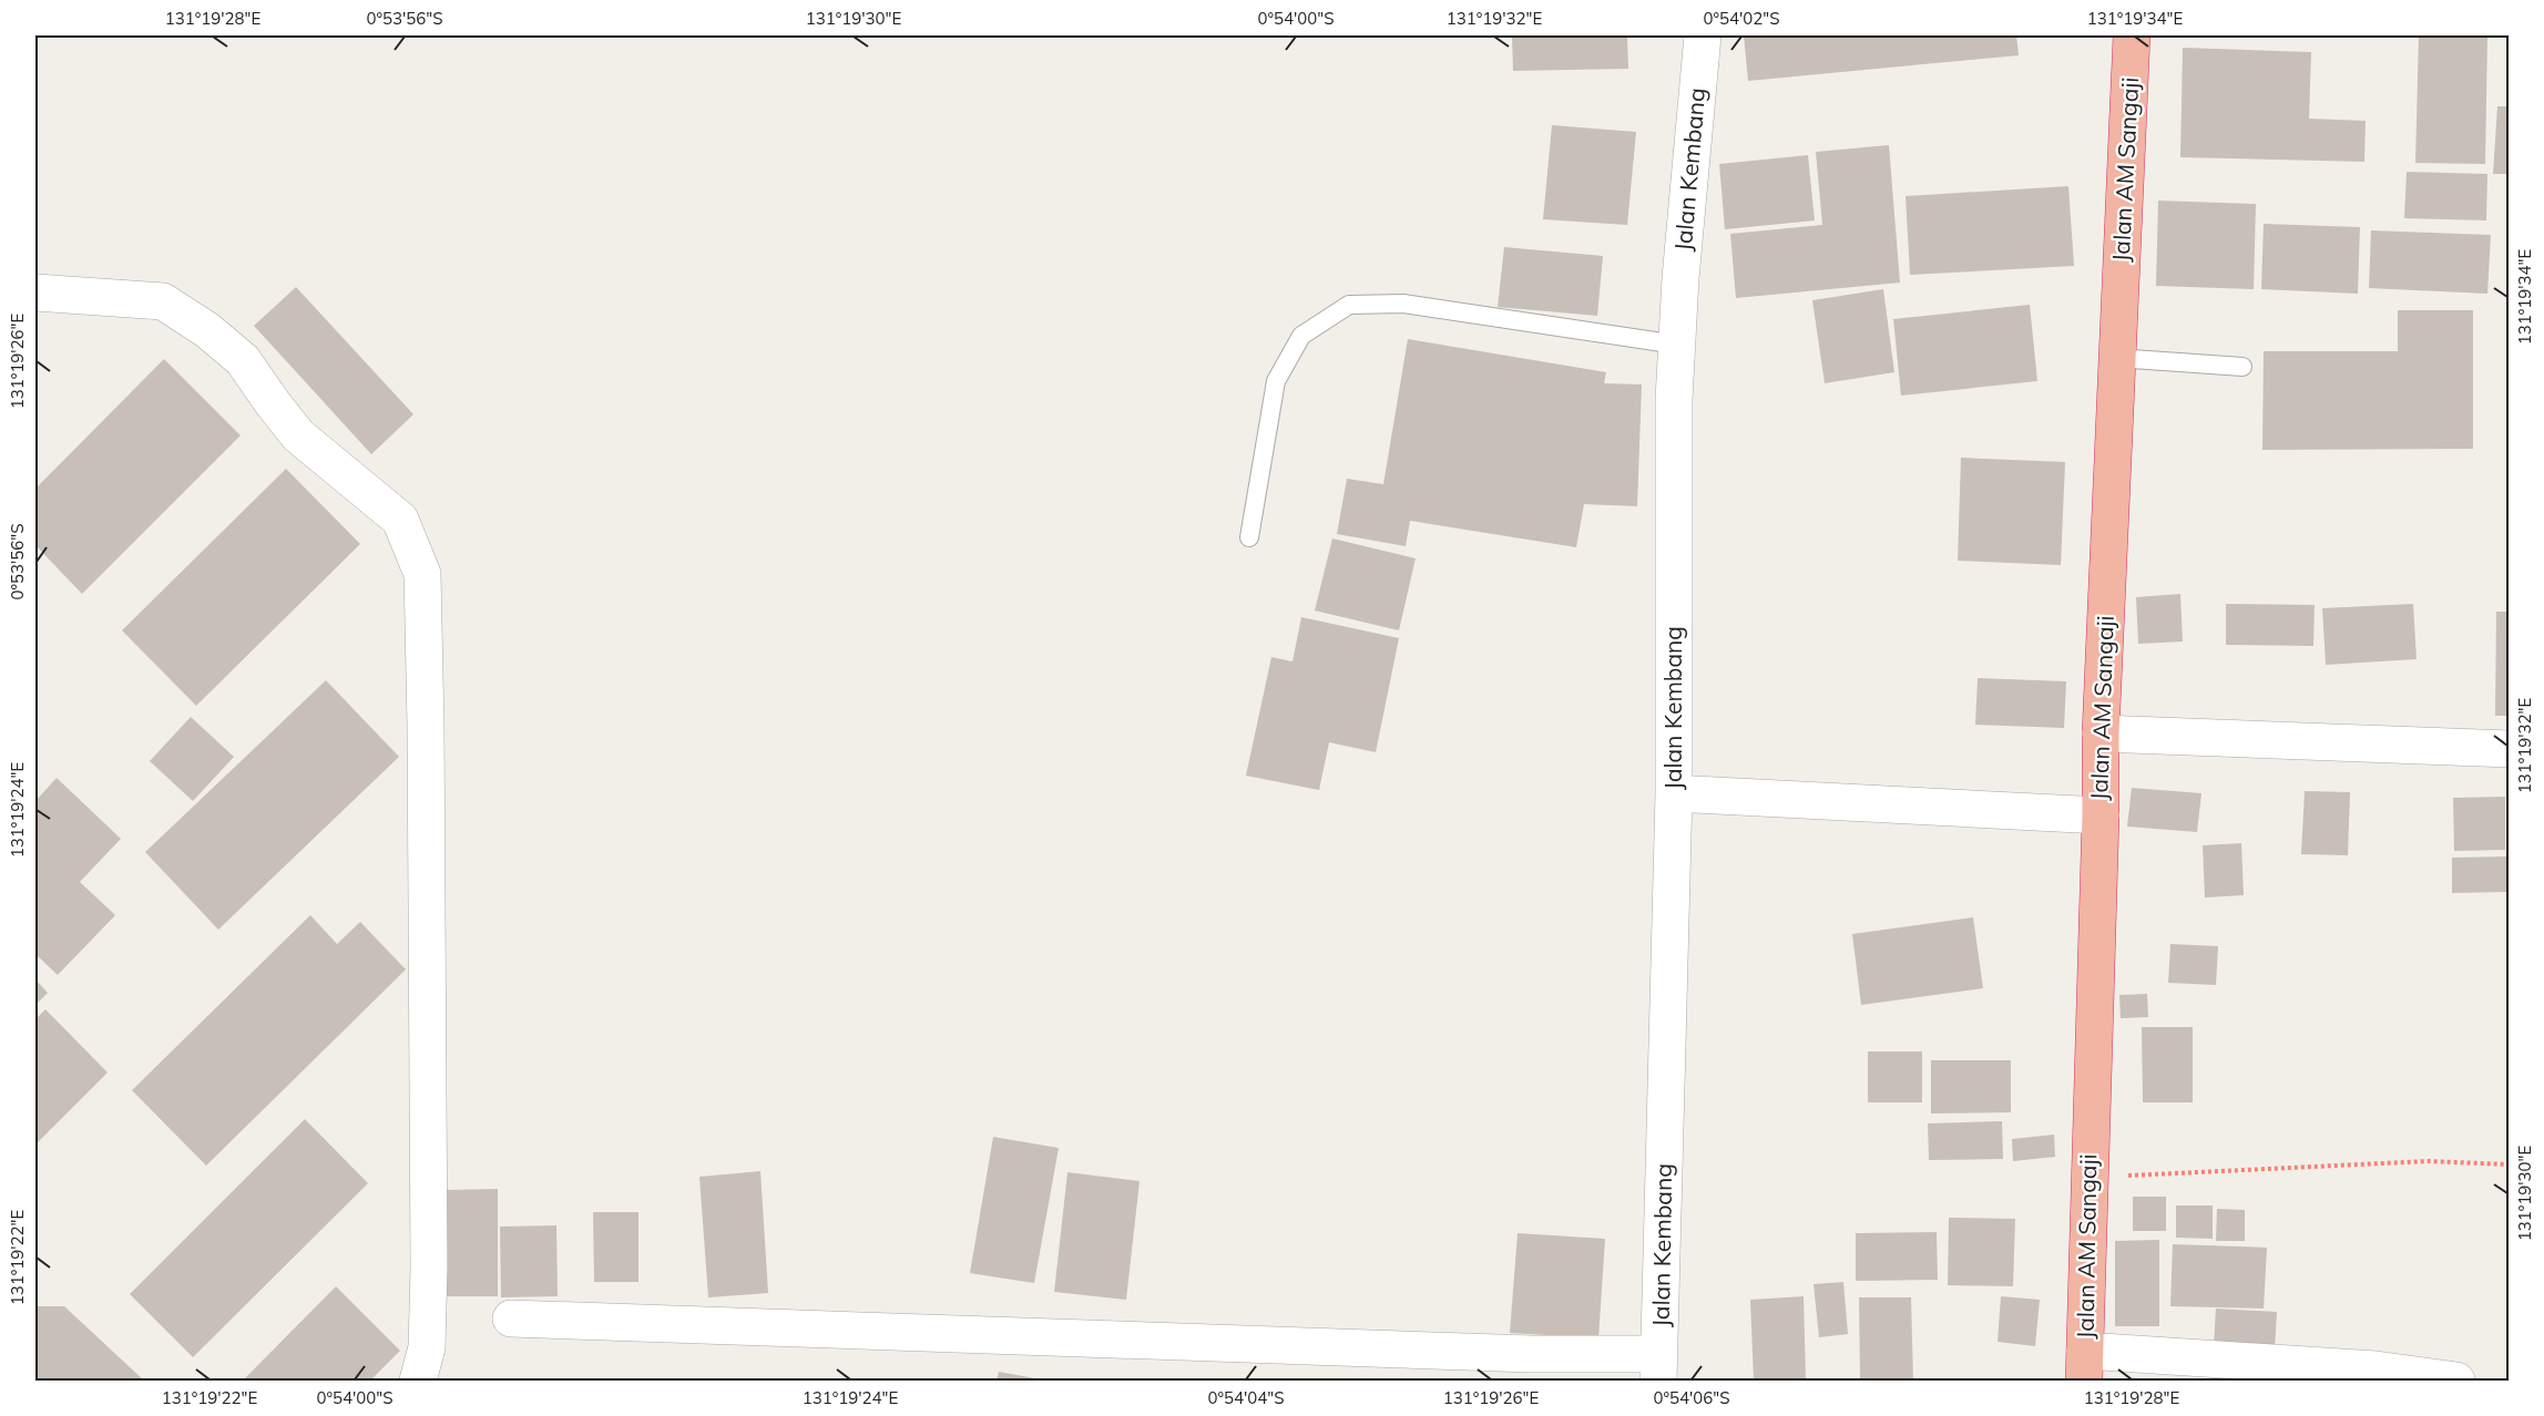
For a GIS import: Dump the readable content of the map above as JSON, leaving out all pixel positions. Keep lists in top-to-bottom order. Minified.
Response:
{"streets":{"highway":["Jalan AM Sangaji"],"street":["Jalan Kembang"]},"coordinates":["131°19'28\"E","0°53'56\"S","131°19'30\"E","0°54'00\"S","131°19'32\"E","0°54'02\"S","131°19'34\"E","131°19'26\"E","131°19'24\"E","131°19'22\"E","0°54'04\"S","0°54'06\"S"]}
